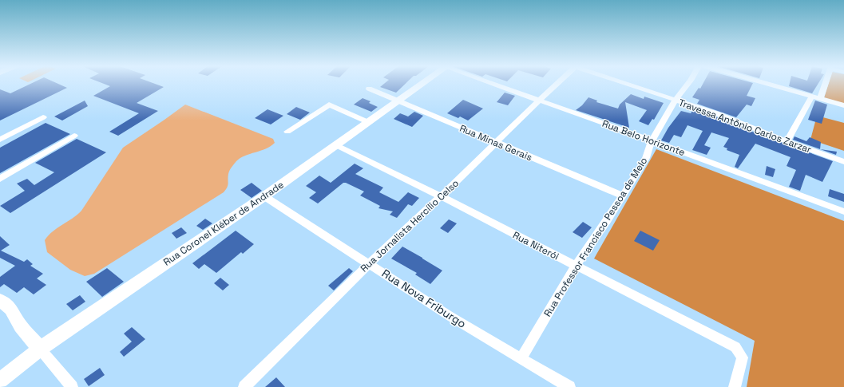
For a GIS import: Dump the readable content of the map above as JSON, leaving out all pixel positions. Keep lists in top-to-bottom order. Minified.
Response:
{"streets":{"main road":["Rua Coronel Kléber de Andrade"],"street":["Travessa Antônio Carlos Zarzar","Rua Belo Horizonte","Rua Minas Gerais","Rua Jornalista Hercílio Celso","Rua Professor Francisco Pessoa de Melo","Rua Niterói","Rua Nova Friburgo"]},"crossings":[["Travessa Antônio Carlos Zarzar","Rua Professor Francisco Pessoa de Melo"],["Rua Belo Horizonte","Rua Jornalista Hercílio Celso"],["Rua Belo Horizonte","Rua Professor Francisco Pessoa de Melo"],["Rua Minas Gerais","Rua Coronel Kléber de Andrade"],["Rua Minas Gerais","Rua Jornalista Hercílio Celso"],["Rua Minas Gerais","Rua Professor Francisco Pessoa de Melo"],["Rua Coronel Kléber de Andrade","Rua Niterói"],["Rua Coronel Kléber de Andrade","Rua Nova Friburgo"],["Rua Jornalista Hercílio Celso","Rua Niterói"],["Rua Jornalista Hercílio Celso","Rua Nova Friburgo"],["Rua Professor Francisco Pessoa de Melo","Rua Niterói"],["Rua Professor Francisco Pessoa de Melo","Rua Nova Friburgo"]]}
